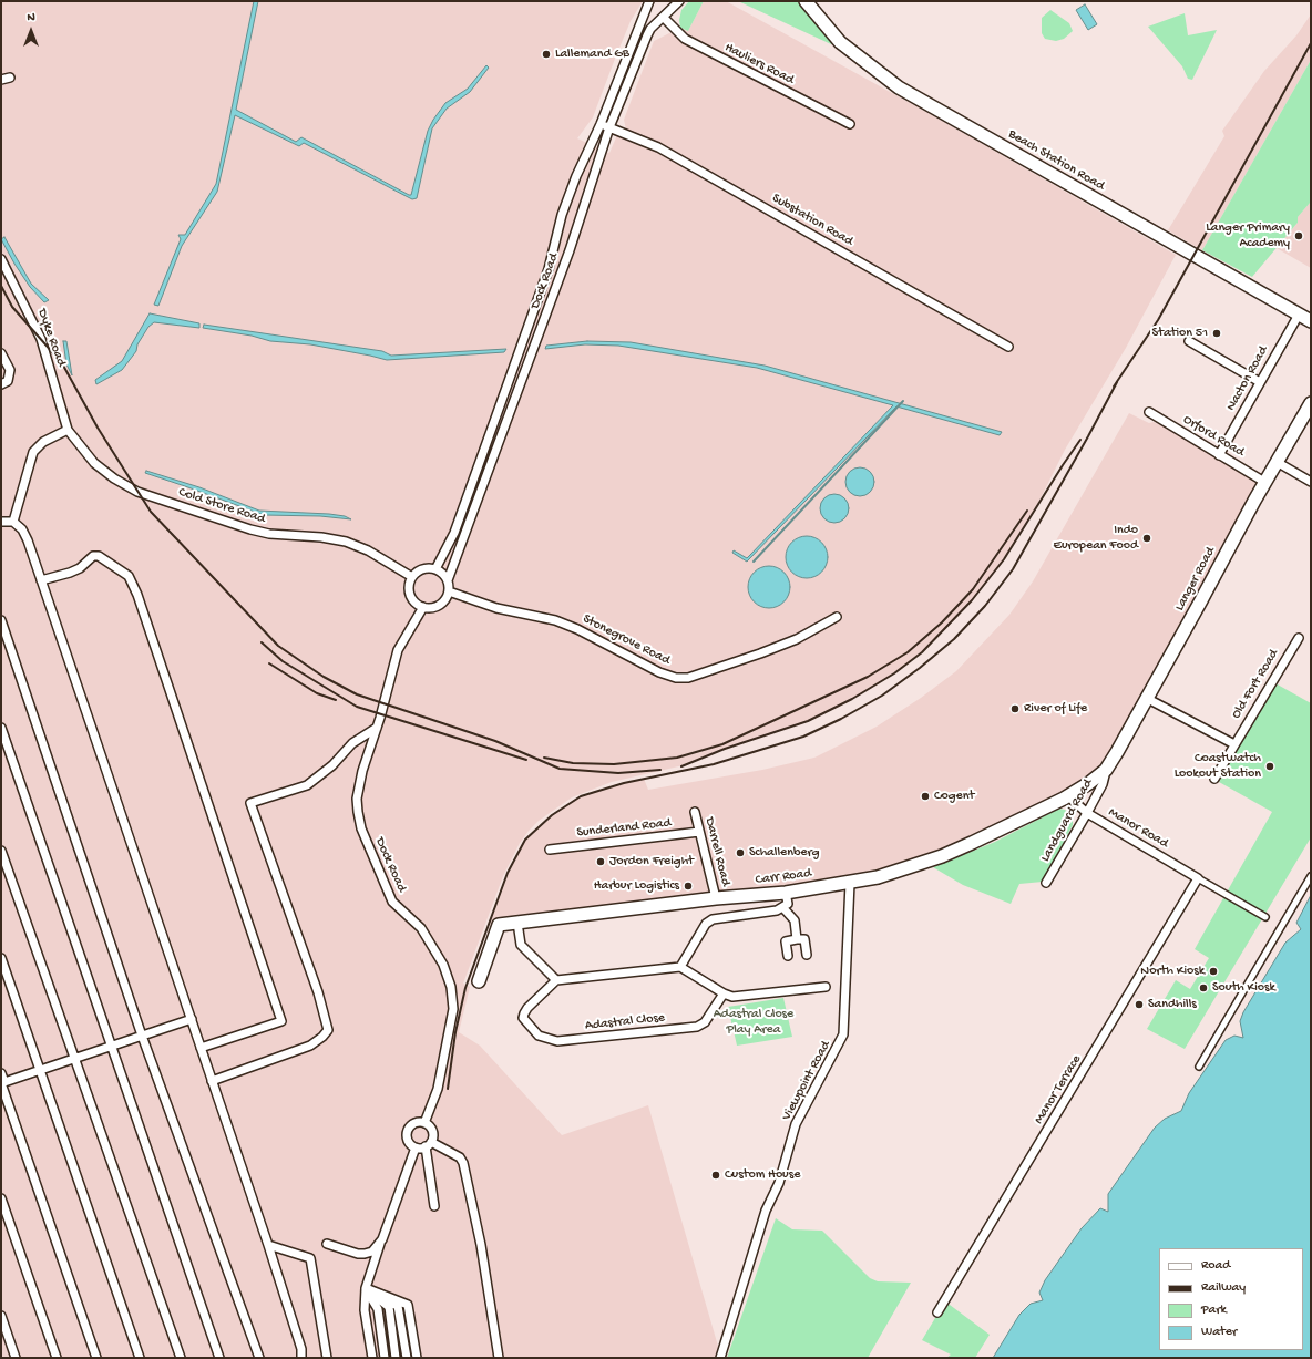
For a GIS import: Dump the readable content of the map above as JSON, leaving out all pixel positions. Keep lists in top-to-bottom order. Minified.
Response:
{"streets":{"main road":["Beach Station Road","Langer Road","Carr Road"],"street":["Hauliers Road","Substation Road","Dock Road","Dyke Road","Nacton Road","Orford Road","Cold Store Road","Stonegrove Road","Old Fort Road","Landguard Road","Sunderland Road","Manor Road","Darrell Road","Adastral Close","Viewpoint Road","Manor Terrace"]},"crossings":[["Hauliers Road","Dock Road"],["Beach Station Road","Nacton Road"],["Substation Road","Dock Road"],["Dock Road","Cold Store Road"],["Dock Road","Stonegrove Road"],["Dyke Road","Cold Store Road"],["Nacton Road","Orford Road"],["Orford Road","Langer Road"],["Cold Store Road","Stonegrove Road"],["Langer Road","Landguard Road"],["Langer Road","Carr Road"],["Landguard Road","Manor Road"],["Landguard Road","Carr Road"],["Sunderland Road","Darrell Road"],["Manor Road","Carr Road"],["Manor Road","Manor Terrace"],["Darrell Road","Carr Road"],["Carr Road","Viewpoint Road"]],"parks":["Adastral Close Play Area"],"places":["Lallemand GB","Langer Primary Academy","Station 51","Indo European Food","River of Life","Coastwatch Lookout Station","Cogent","Schallenberg","Jordon Freight","Harbur Logistics","North Kiosk","South Kiosk","Sandhills","Custom House"],"legend":["Road","Railway","Park","Water"],"north":"top"}
